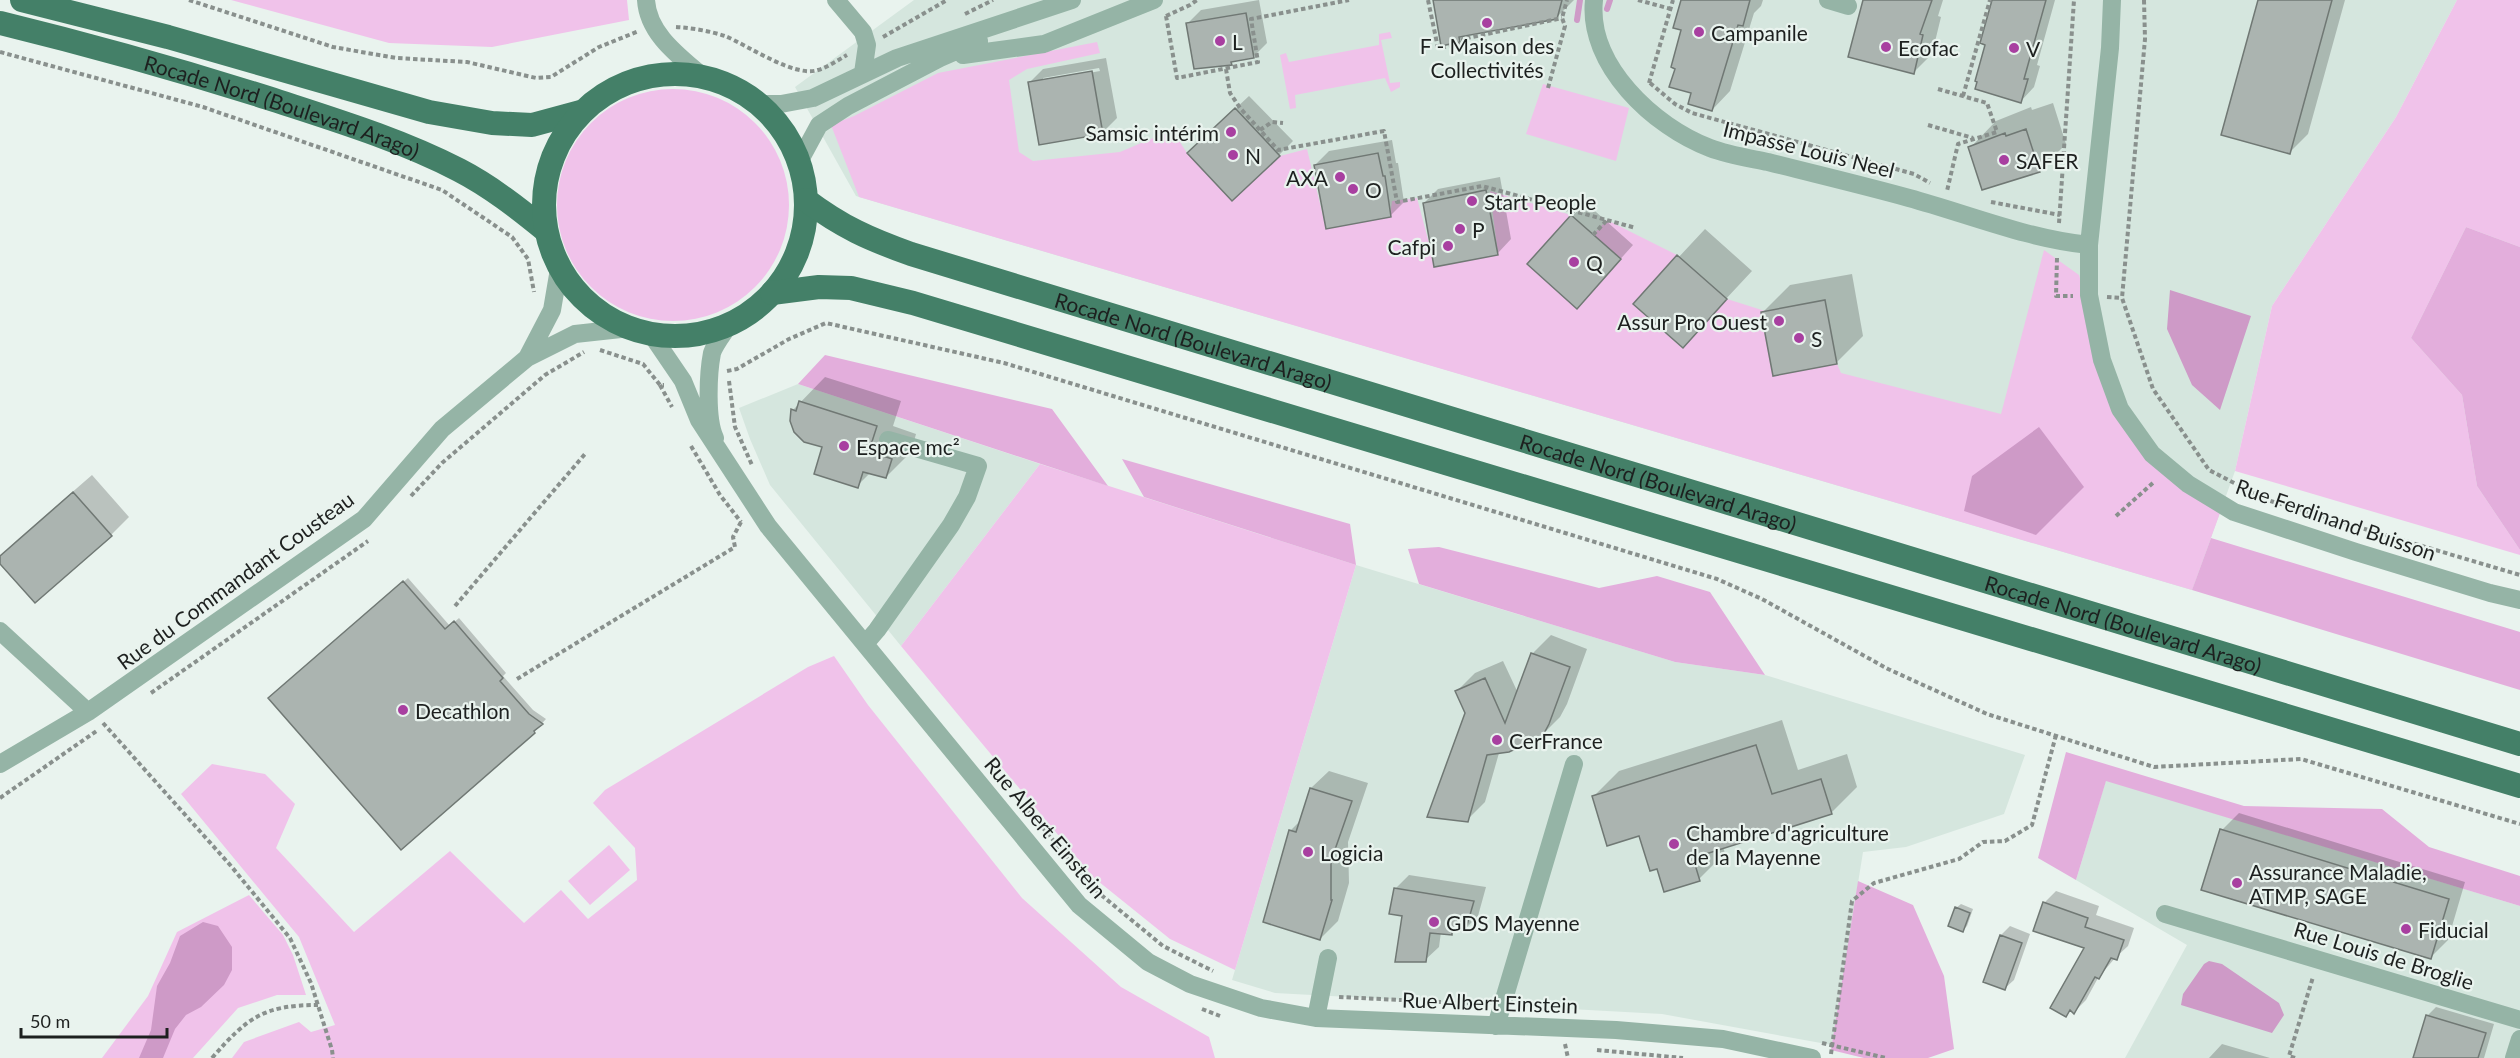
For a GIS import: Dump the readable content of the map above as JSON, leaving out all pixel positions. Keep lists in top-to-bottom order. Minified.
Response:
{"streets":{"main road":["Rocade Nord (Boulevard Arago)"],"street":["Impasse Louis Neel","Rue Ferdinand Buisson","Rue du Commandant Cousteau","Rue Albert Einstein","Rue Louis de Broglie"]},"crossings":[["Impasse Louis Neel","Rue Ferdinand Buisson"],["Rue du Commandant Cousteau","Rue Albert Einstein"]],"places":["F - Maison des Collectivités","Campanile","L","Ecofac","V","Samsic intérim","N","SAFER","AXA","O","Start People","P","Cafpi","Q","Assur Pro Ouest","S","Espace mc²","Decathlon","CerFrance","Chambre d'agriculture de la Mayenne","Logicia","Assurance Maladie, ATMP, SAGE","GDS Mayenne","Fiducial"],"scale_bar":"50 m"}
